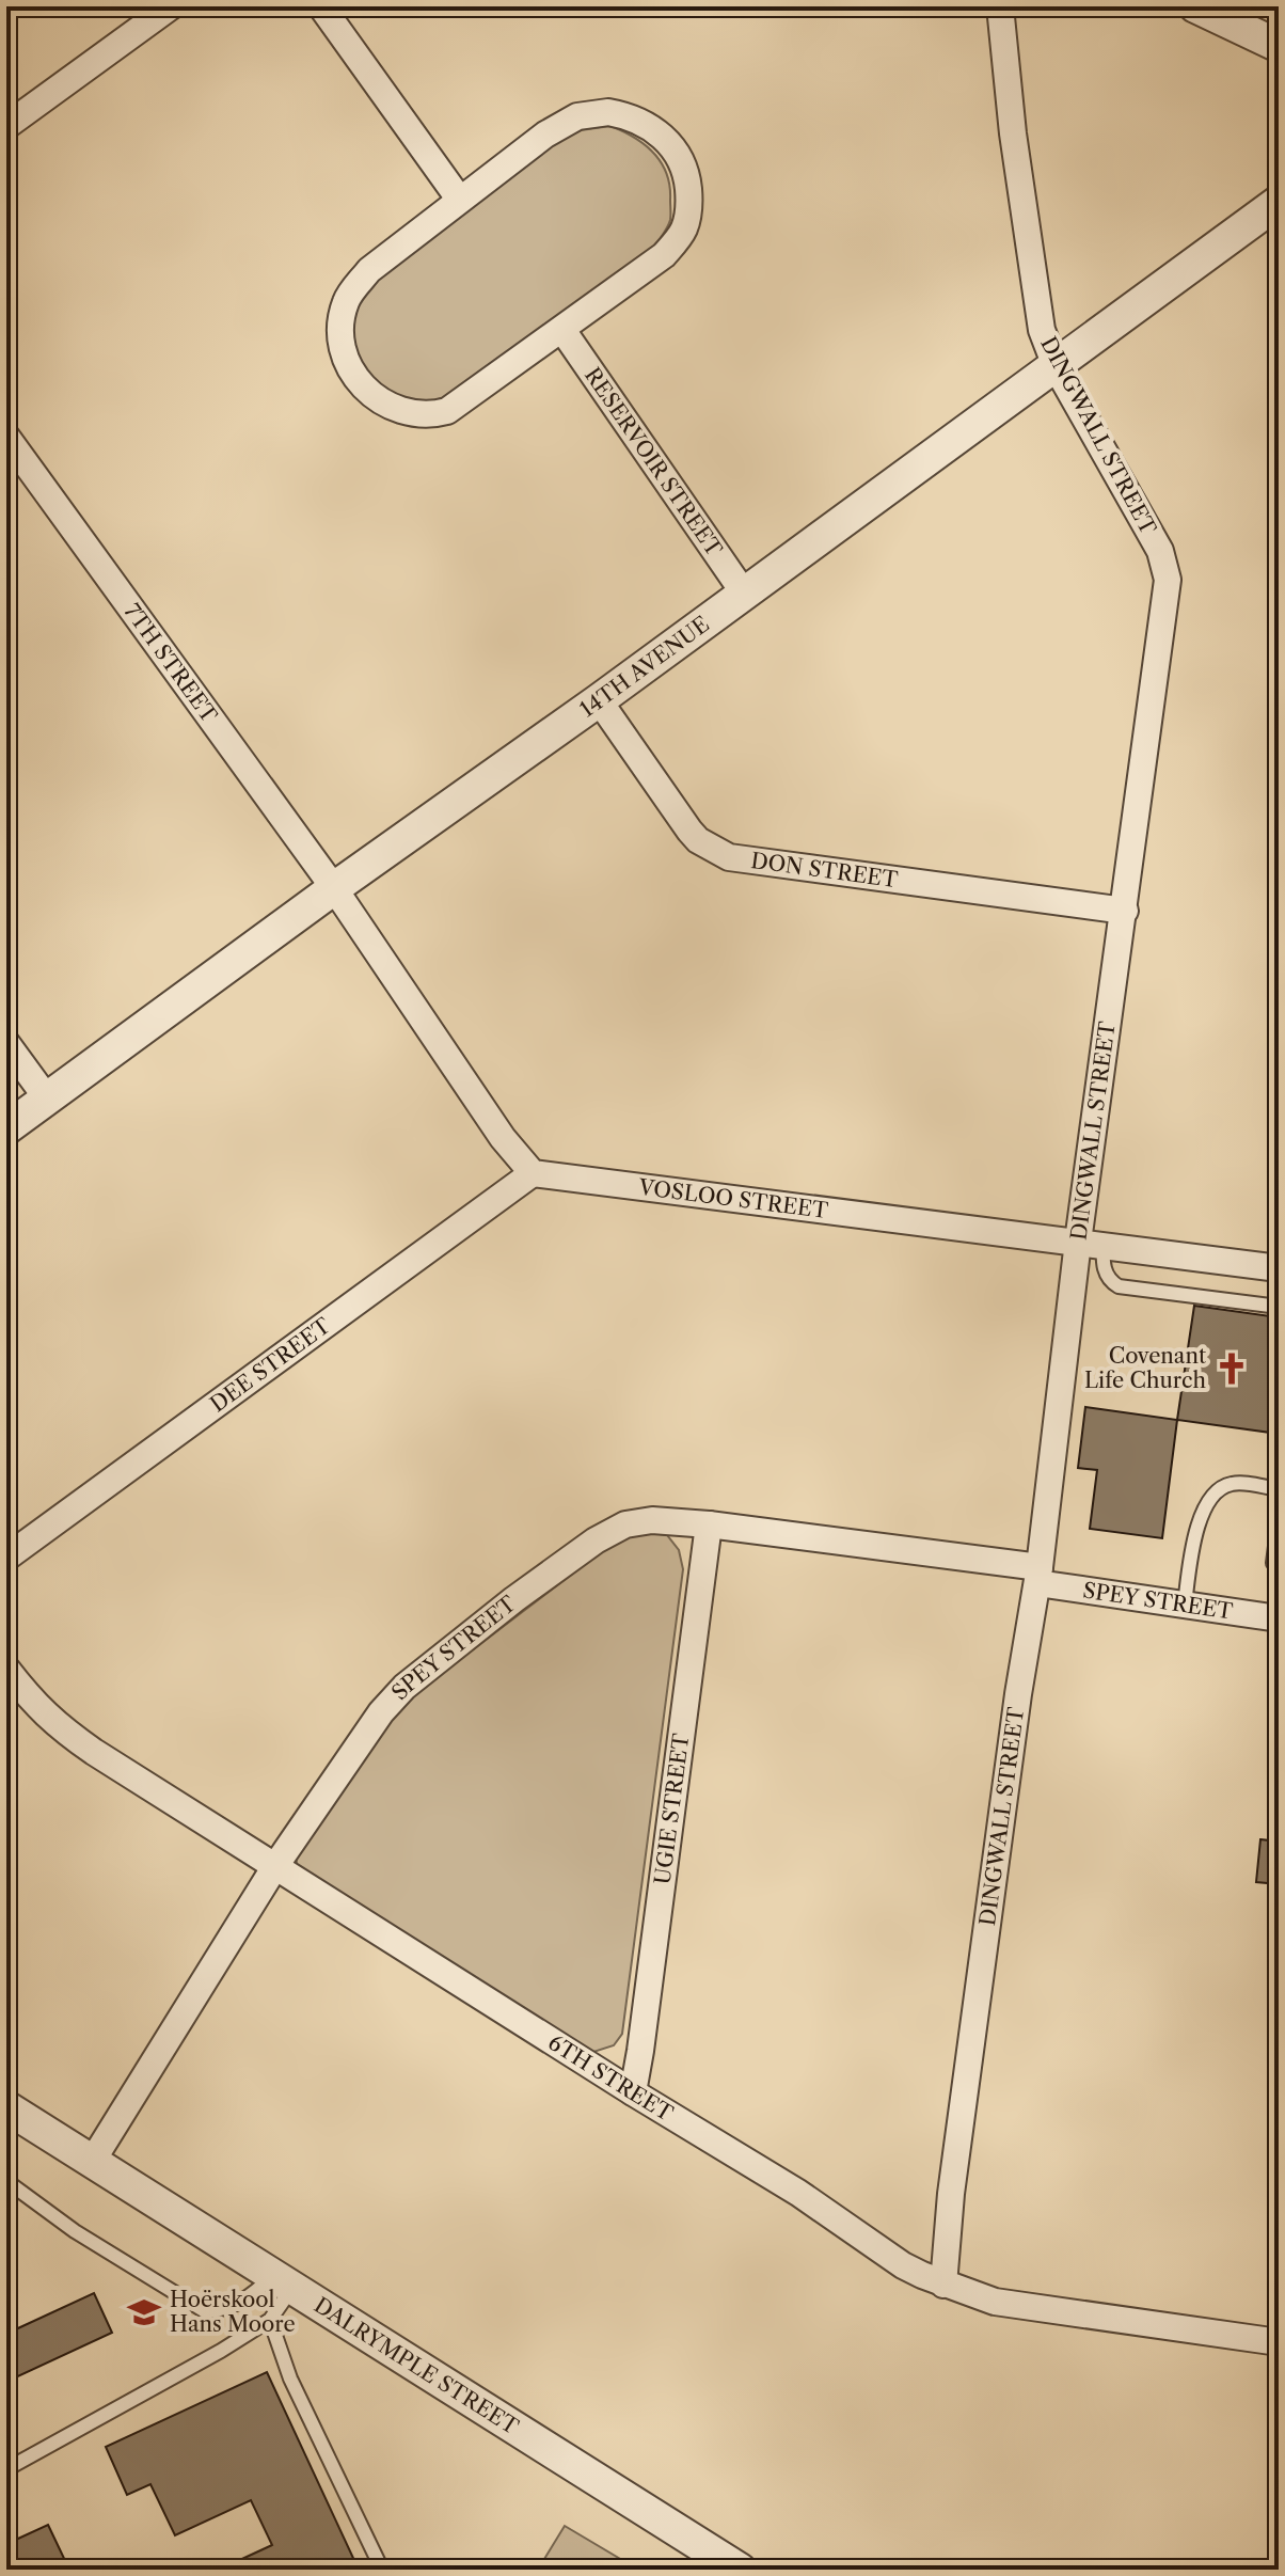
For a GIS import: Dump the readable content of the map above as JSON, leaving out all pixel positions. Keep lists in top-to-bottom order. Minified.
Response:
{"streets":{"street":["DINGWALL STREET","RESERVOIR STREET","7TH STREET","14TH AVENUE","DON STREET","VOSLOO STREET","DEE STREET","SPEY STREET","UGIE STREET","6TH STREET","DALRYMPLE STREET"]},"crossings":[["DINGWALL STREET","14TH AVENUE"],["DINGWALL STREET","DON STREET"],["DINGWALL STREET","VOSLOO STREET"],["DINGWALL STREET","SPEY STREET"],["DINGWALL STREET","6TH STREET"],["RESERVOIR STREET","14TH AVENUE"],["7TH STREET","14TH AVENUE"],["14TH AVENUE","DON STREET"],["VOSLOO STREET","DEE STREET"],["SPEY STREET","UGIE STREET"],["SPEY STREET","6TH STREET"],["SPEY STREET","DALRYMPLE STREET"],["UGIE STREET","6TH STREET"]],"places":{"church":["Covenant Life Church"],"school or university":["Hoërskool Hans Moore"]}}
